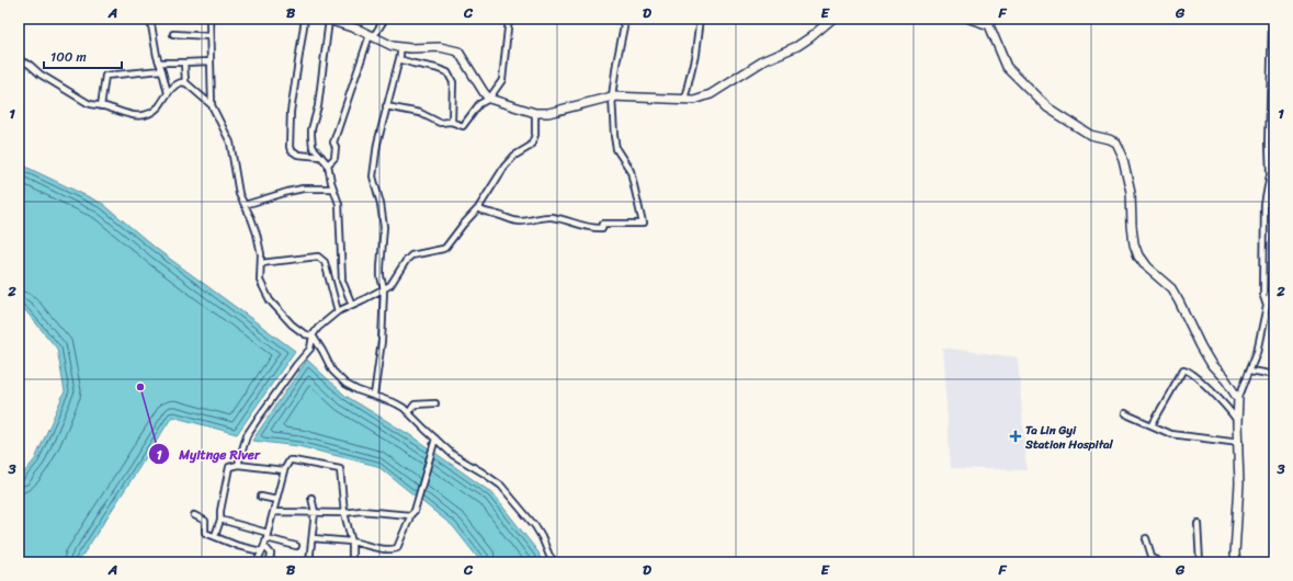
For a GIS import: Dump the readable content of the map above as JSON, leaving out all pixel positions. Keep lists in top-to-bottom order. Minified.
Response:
{"places":{"other":["Myitnge River"],"health":["Ta Lin Gyi Station Hospital"]},"scale_bar":"100 m","grid":{"columns":["A","B","C","D","E","F","G"],"rows":["1","2","3"]}}
